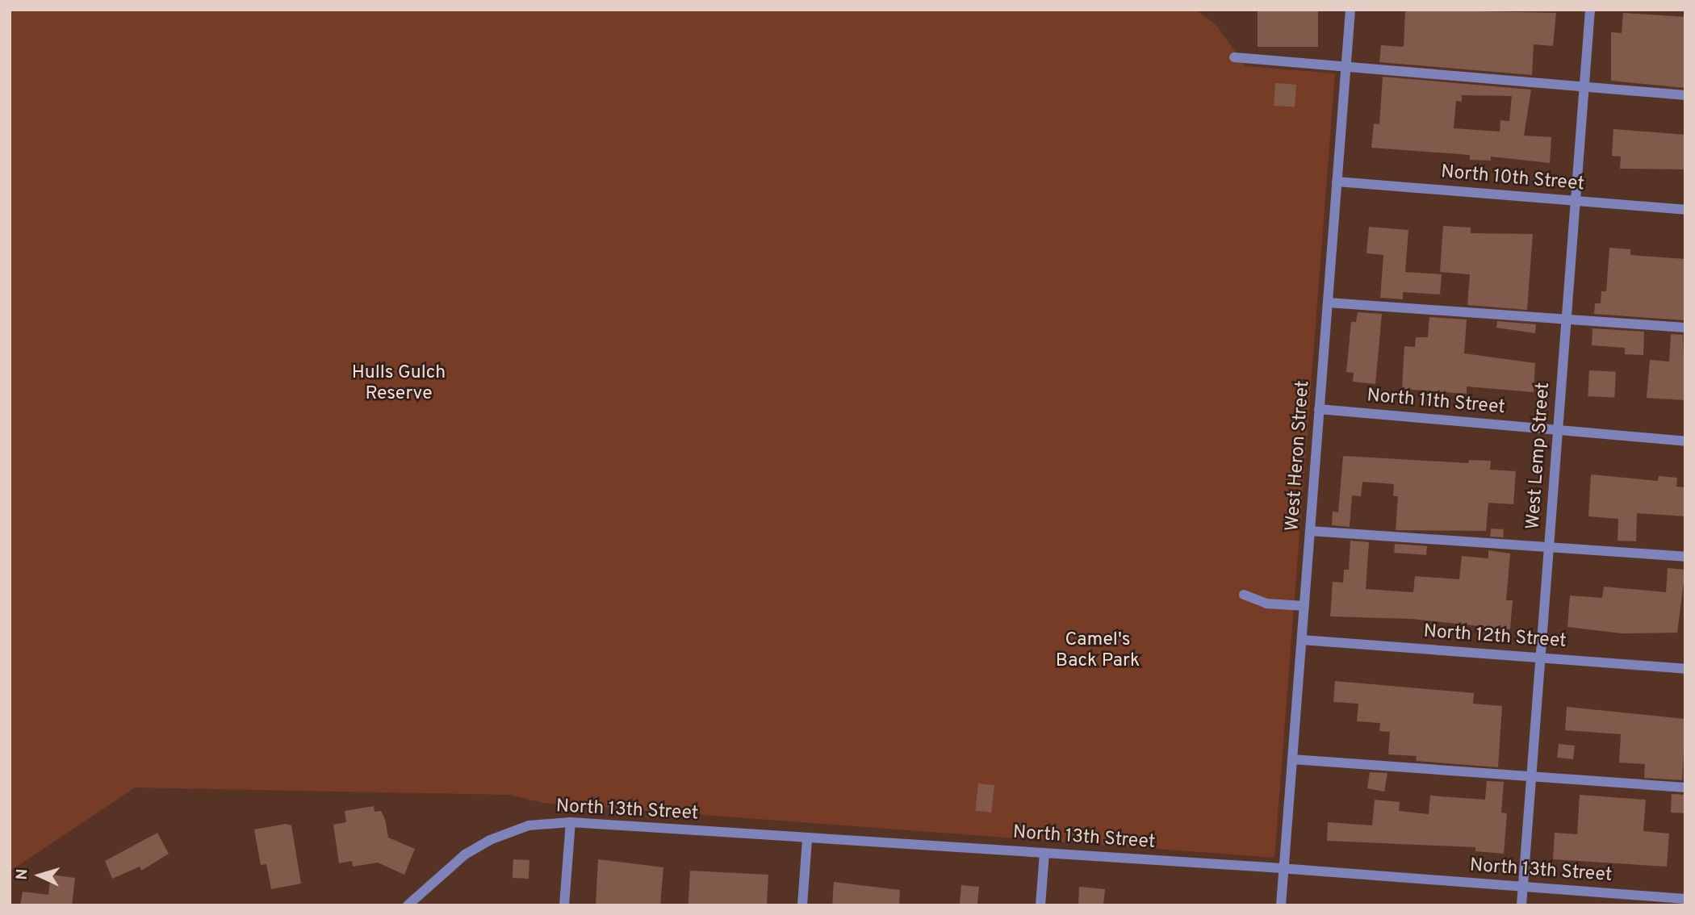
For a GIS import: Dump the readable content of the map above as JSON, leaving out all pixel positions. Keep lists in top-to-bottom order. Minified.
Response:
{"streets":{"street":["North 10th Street","North 11th Street","West Heron Street","West Lemp Street","North 12th Street","North 13th Street"]},"crossings":[["North 10th Street","West Heron Street"],["North 10th Street","West Lemp Street"],["North 11th Street","West Heron Street"],["North 11th Street","West Lemp Street"],["West Heron Street","North 12th Street"],["West Heron Street","North 13th Street"],["West Lemp Street","North 12th Street"],["West Lemp Street","North 13th Street"]],"parks":["Hulls Gulch Reserve","Camel's Back Park"],"north":"left"}
